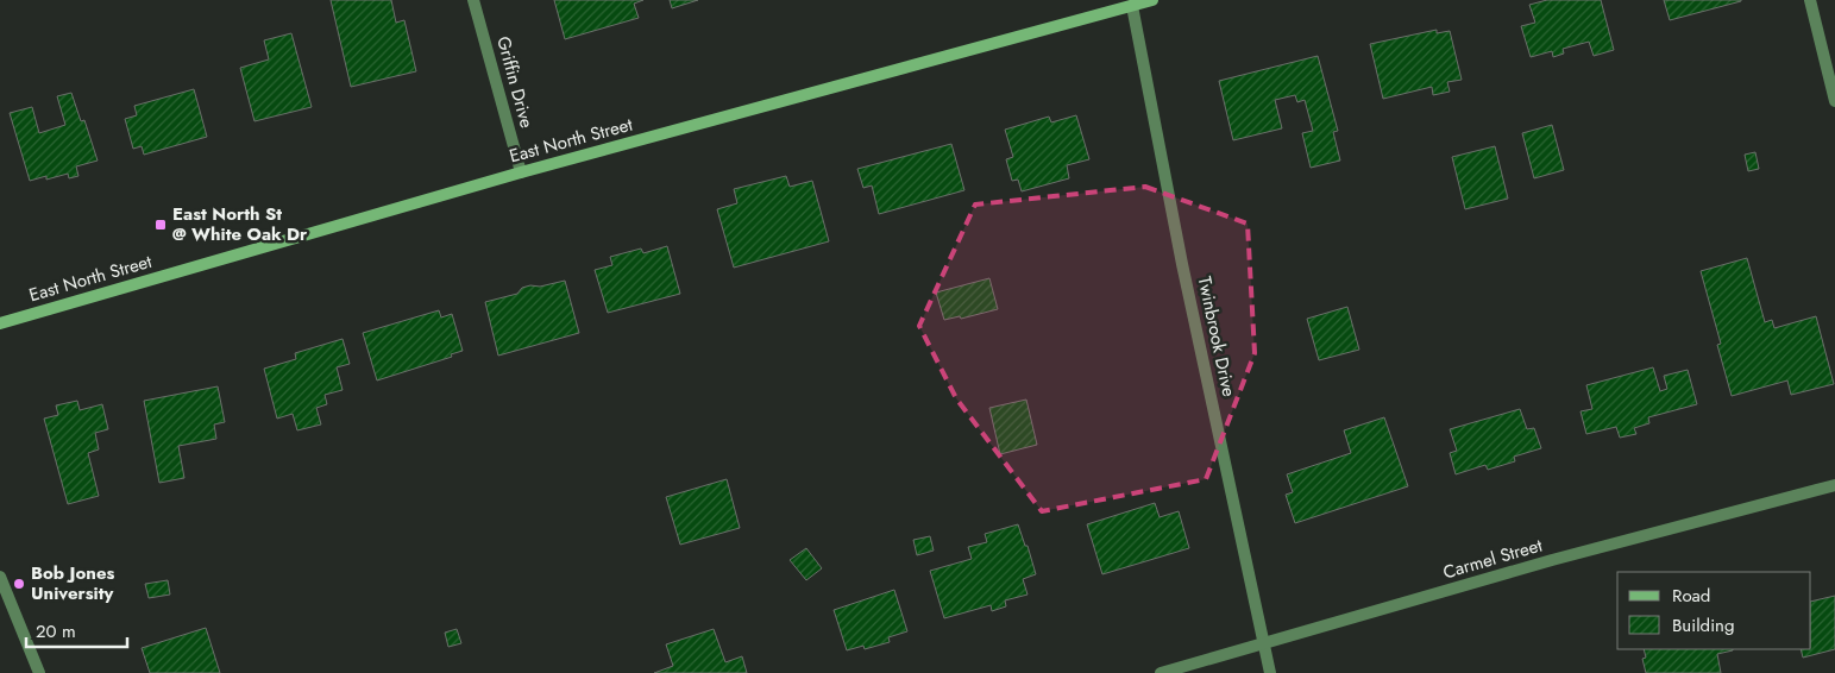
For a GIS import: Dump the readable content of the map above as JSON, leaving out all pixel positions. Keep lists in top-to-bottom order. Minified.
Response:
{"streets":{"main road":["East North Street"],"street":["Griffin Drive","Twinbrook Drive","Carmel Street"]},"crossings":[["Griffin Drive","East North Street"],["East North Street","Twinbrook Drive"],["Twinbrook Drive","Carmel Street"]],"places":{"transit":["East North St @ White Oak Dr"],"other":["Bob Jones University"]},"legend":["Road","Building"],"scale_bar":"20 m"}
